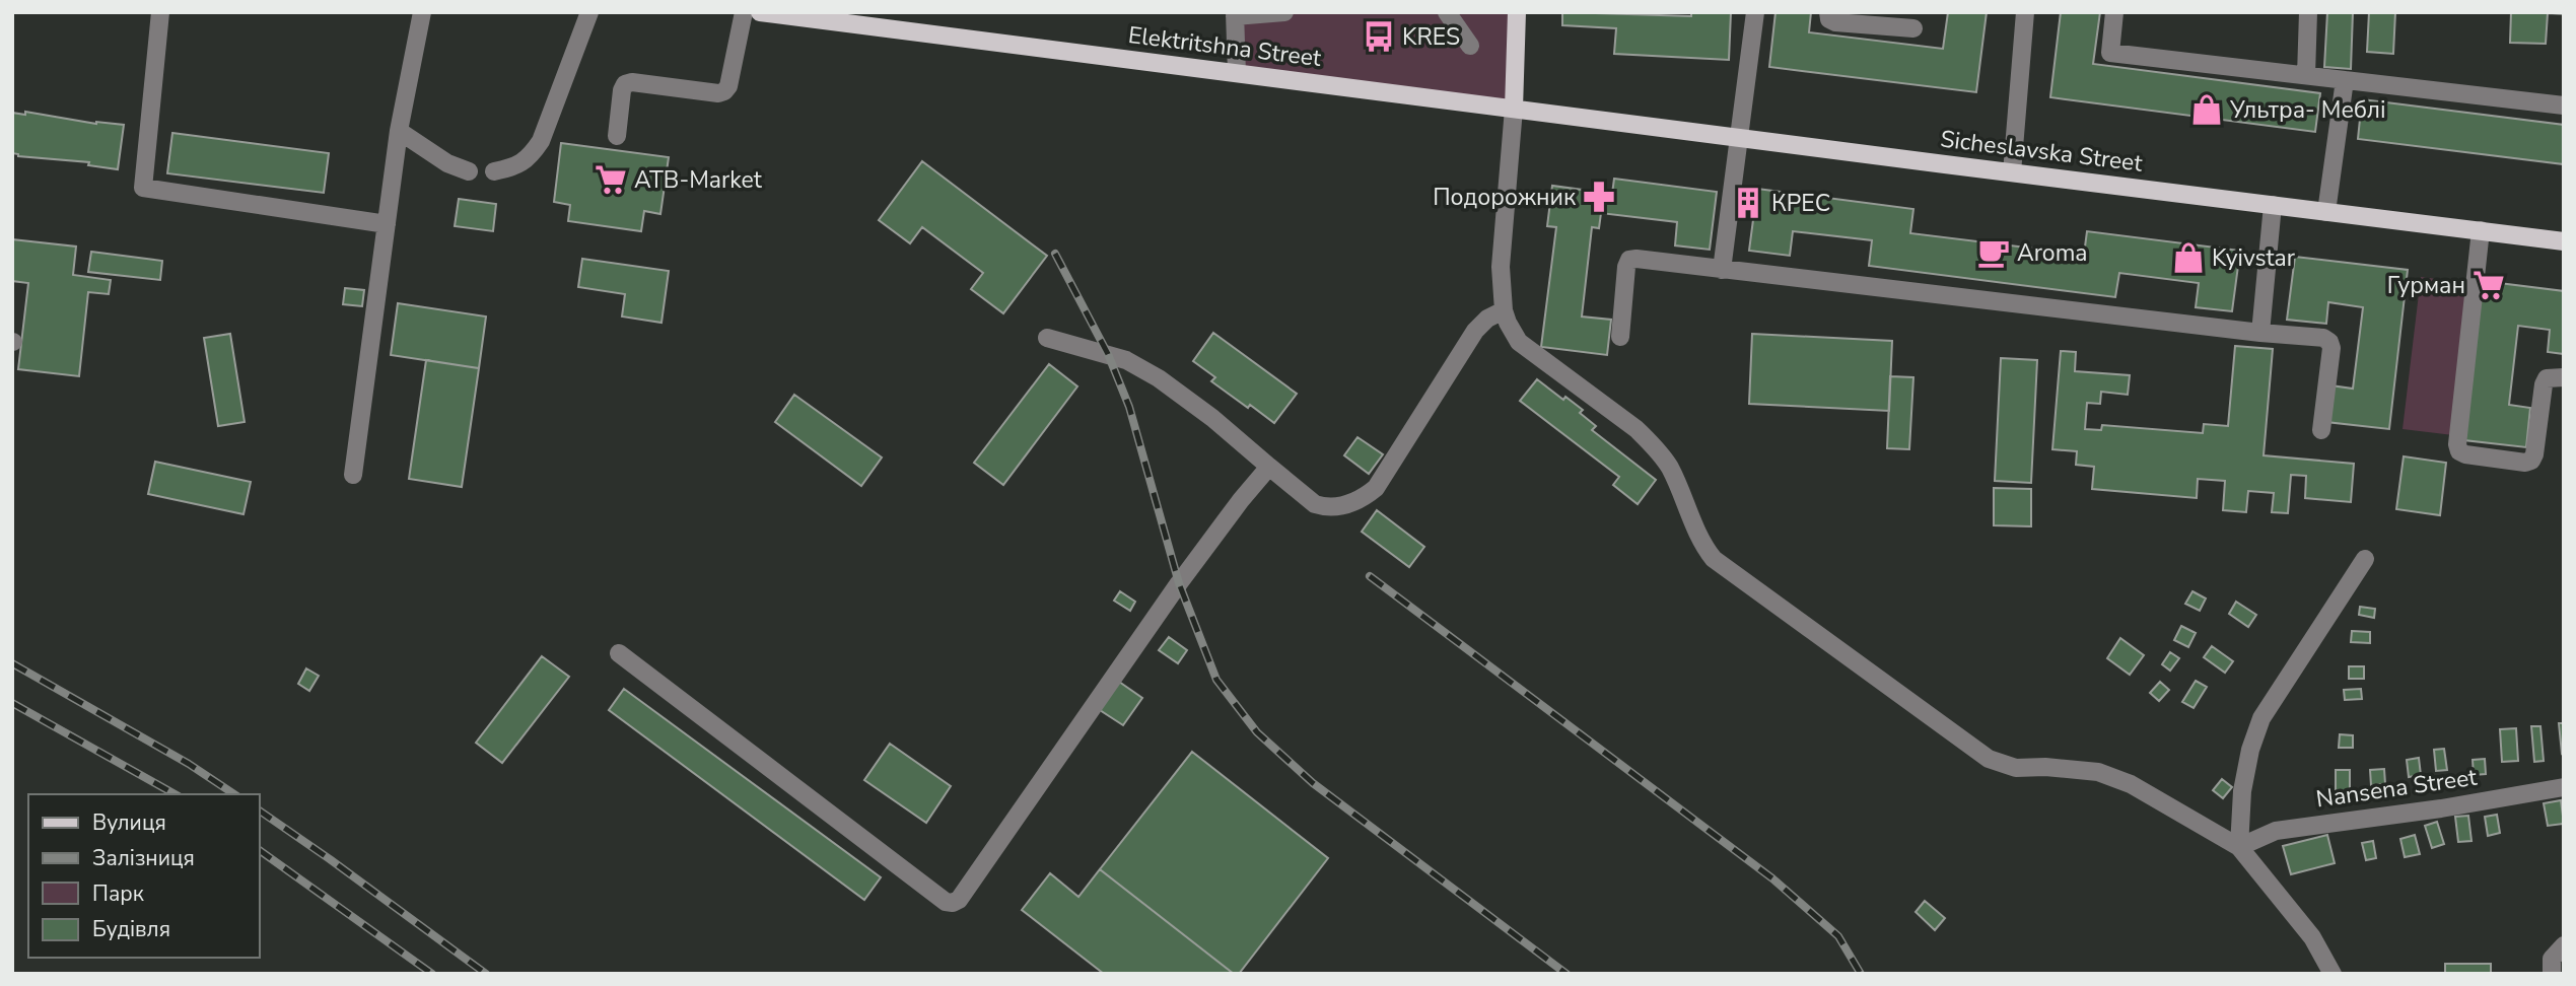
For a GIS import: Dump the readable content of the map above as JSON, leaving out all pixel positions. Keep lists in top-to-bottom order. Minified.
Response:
{"streets":{"main road":["Elektritshna Street","Sicheslavska Street"],"street":["Nansena Street"]},"crossings":[["Elektritshna Street","Sicheslavska Street"]],"places":{"bus stop":["KRES"],"shop":["Ультра- Меблі","Kyivstar"],"supermarket":["ATB-Market","Гурман"],"pharmacy":["Подорожник"],"building":["КРЕС"],"cafe":["Aroma"]},"legend":["Вулиця","Залізниця","Парк","Будівля"]}
